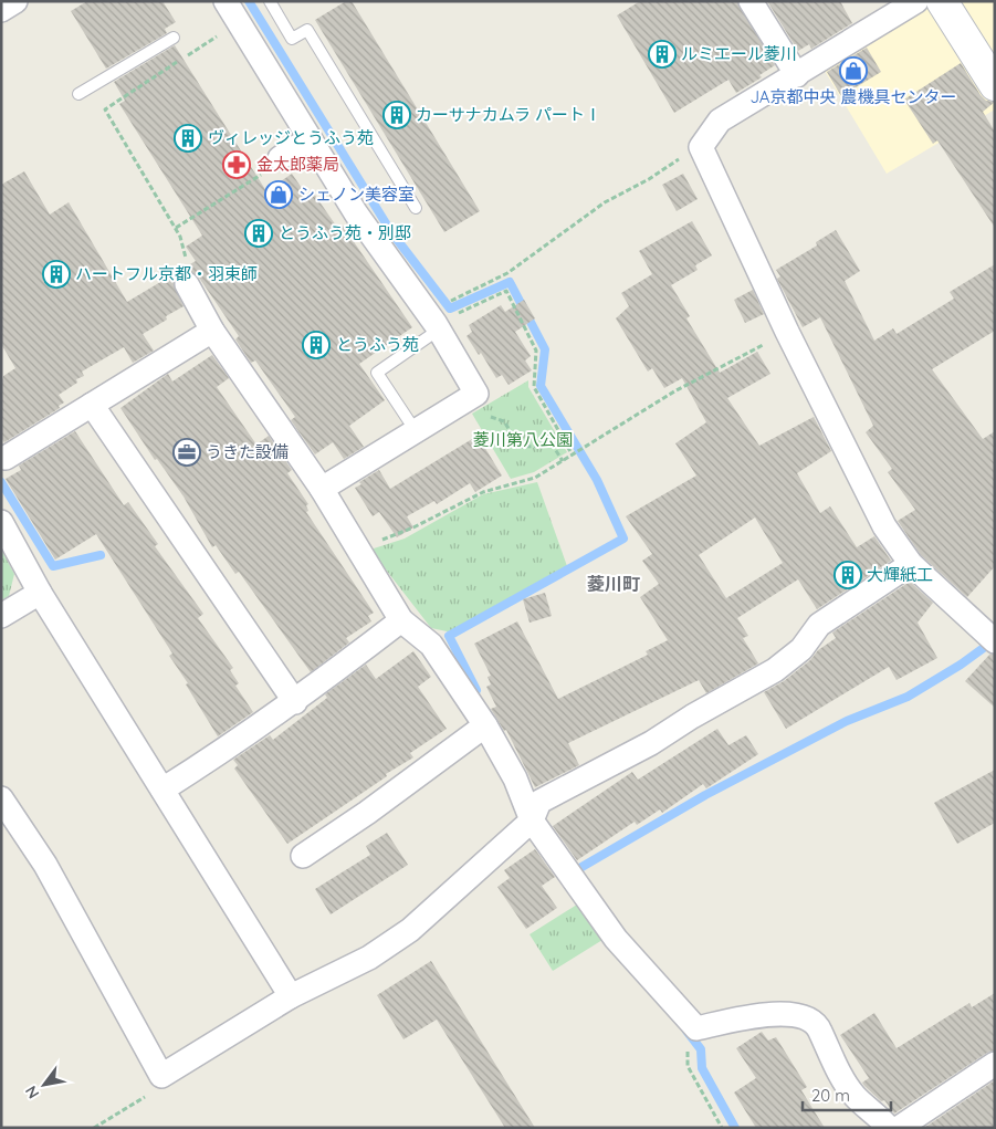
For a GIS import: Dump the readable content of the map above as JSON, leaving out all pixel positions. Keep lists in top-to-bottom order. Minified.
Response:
{"districts":["菱川町"],"parks":["菱川第八公園"],"places":{"building":["ルミエール菱川","カーサナカムラ パートⅠ","ヴィレッジとうふう苑","とうふう苑・別邸","ハートフル京都・羽束師","とうふう苑","大輝紙工"],"shop":["JA京都中央 農機具センター","シェノン美容室"],"pharmacy":["金太郎薬局"],"office":["うきた設備"]},"scale_bar":"20 m","north":"bottom left"}
